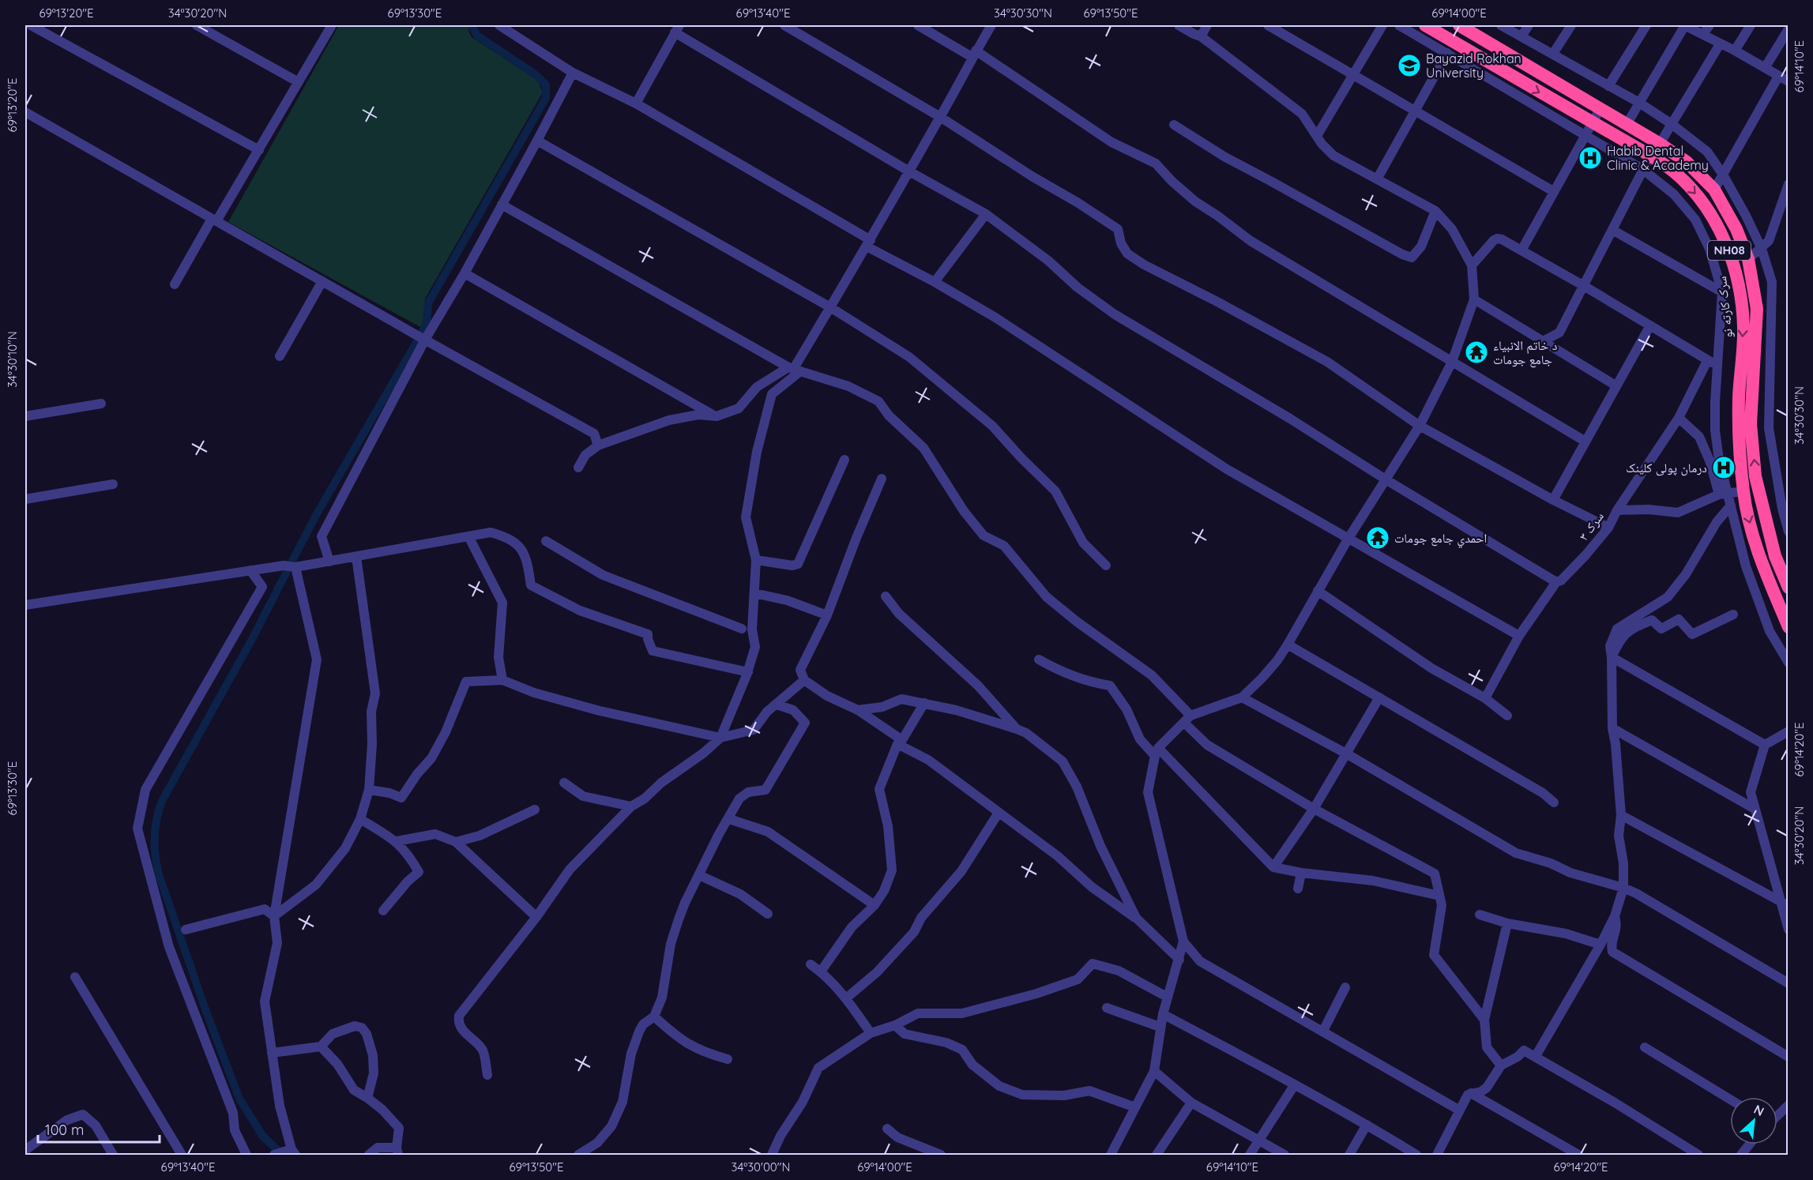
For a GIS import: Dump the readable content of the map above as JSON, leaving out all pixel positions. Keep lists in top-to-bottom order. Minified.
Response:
{"streets":{"highway":["NH08","سرک کارته نو"],"street":["سرک ۳"]},"places":{"school or university":["Bayazid Rokhan University"],"hospital":["Habib Dental Clinic & Academy","درمان پولی کلینک"],"temple":["د خاتم الانبیاء جامع جومات","احمدي جامع جومات"]},"scale_bar":"100 m","north":"top right","coordinates":["69°13'20\"E","34°30'20\"N","69°13'30\"E","69°13'40\"E","34°30'30\"N","69°13'50\"E","69°14'00\"E","69°14'10\"E","34°30'10\"N","69°14'20\"E","34°30'00\"N"]}
